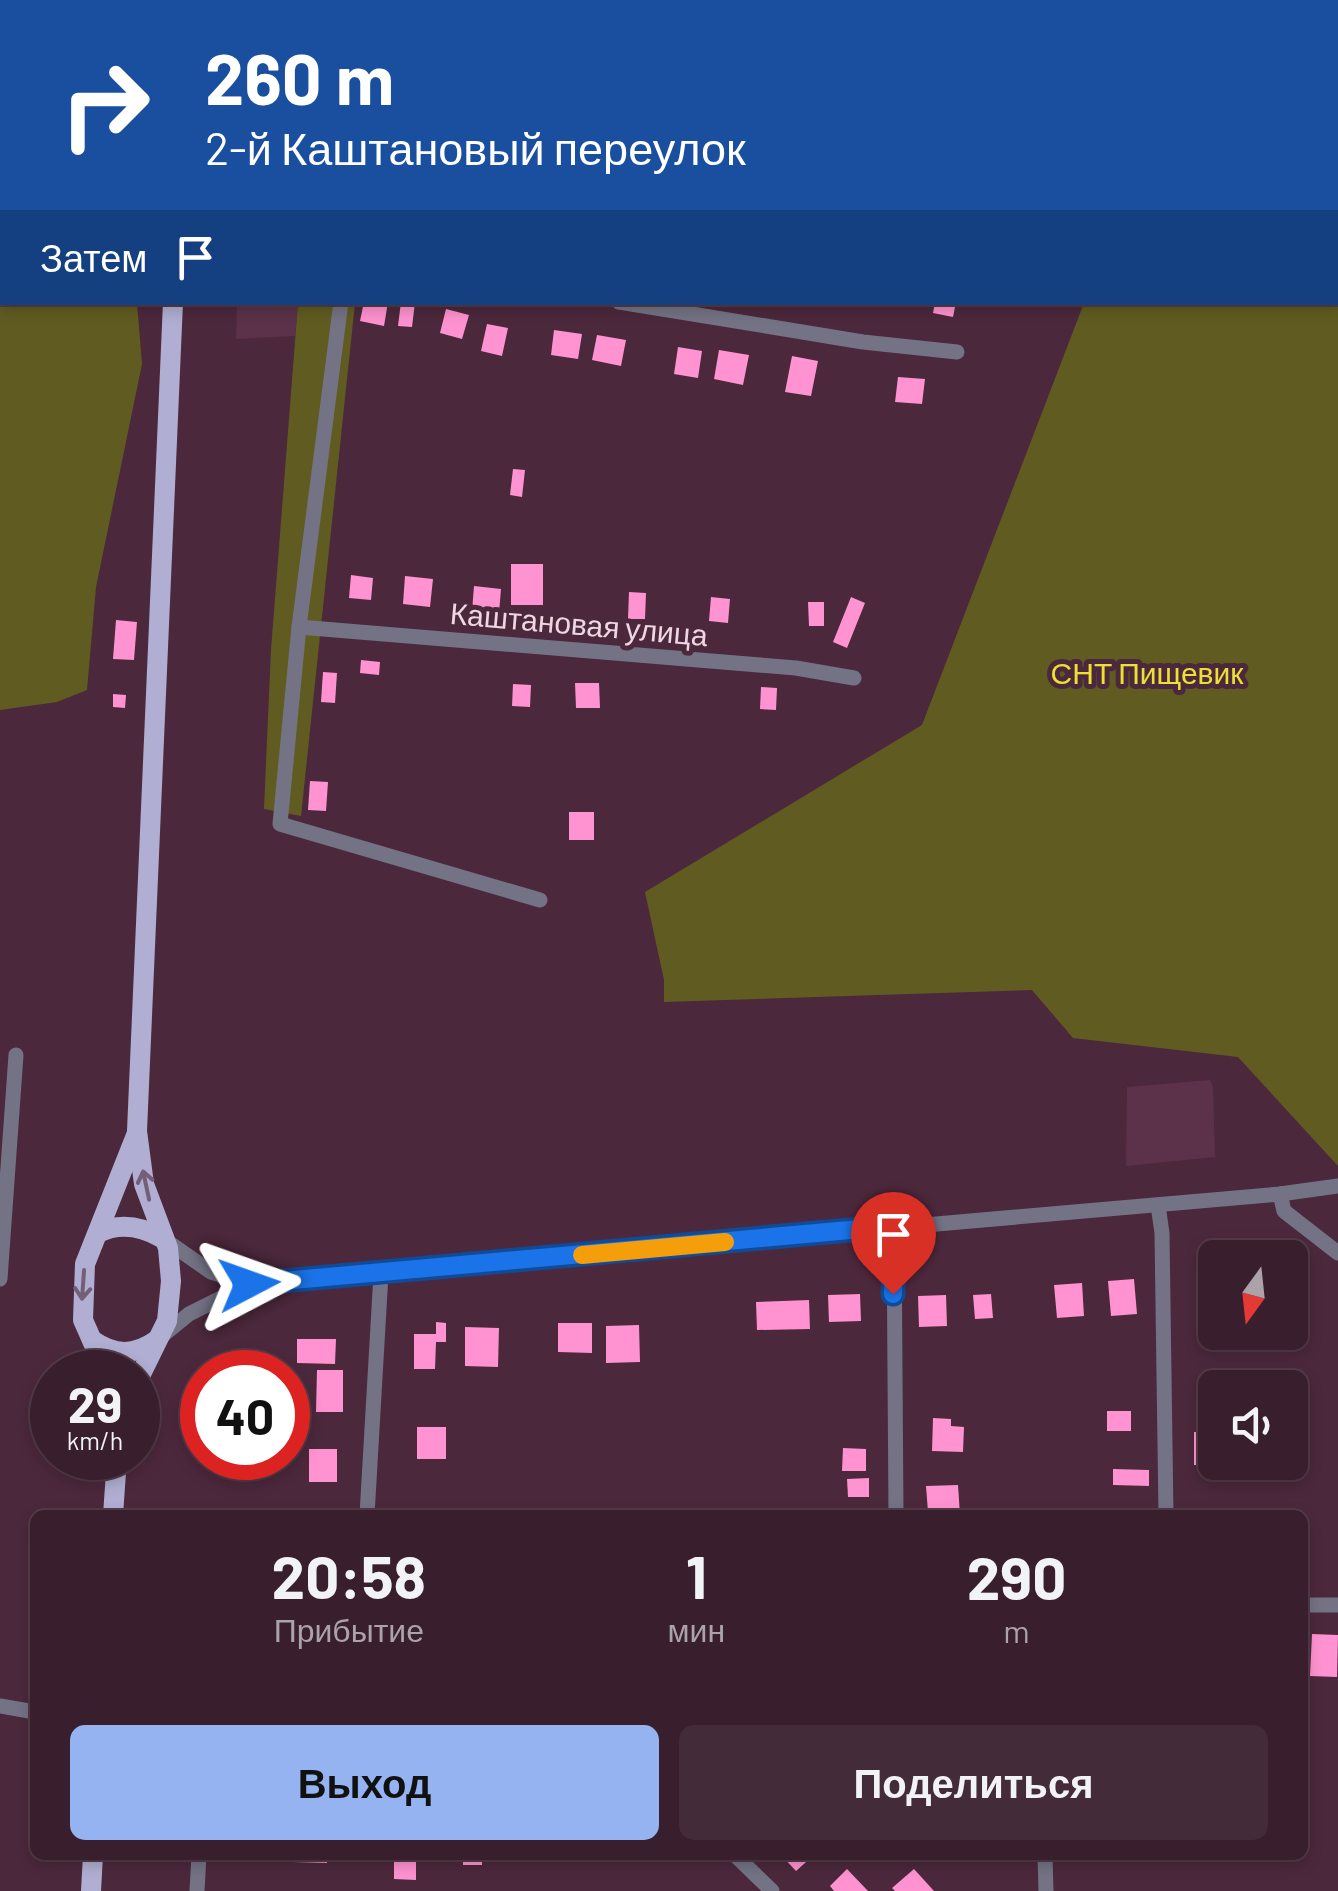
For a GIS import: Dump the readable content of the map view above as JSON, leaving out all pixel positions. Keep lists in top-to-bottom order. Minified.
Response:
{"streets":{"street":["Каштановая улица"]},"parks":["СНТ Пищевик"],"north":"bottom","page":{"turn":["260 m","2-й Каштановый переулок"],"then":"Затем","speed":"29 km/h","limit":"40","eta":["20:58","Прибытие","1","мин","290","m"],"buttons":["Выход","Поделиться"]}}
